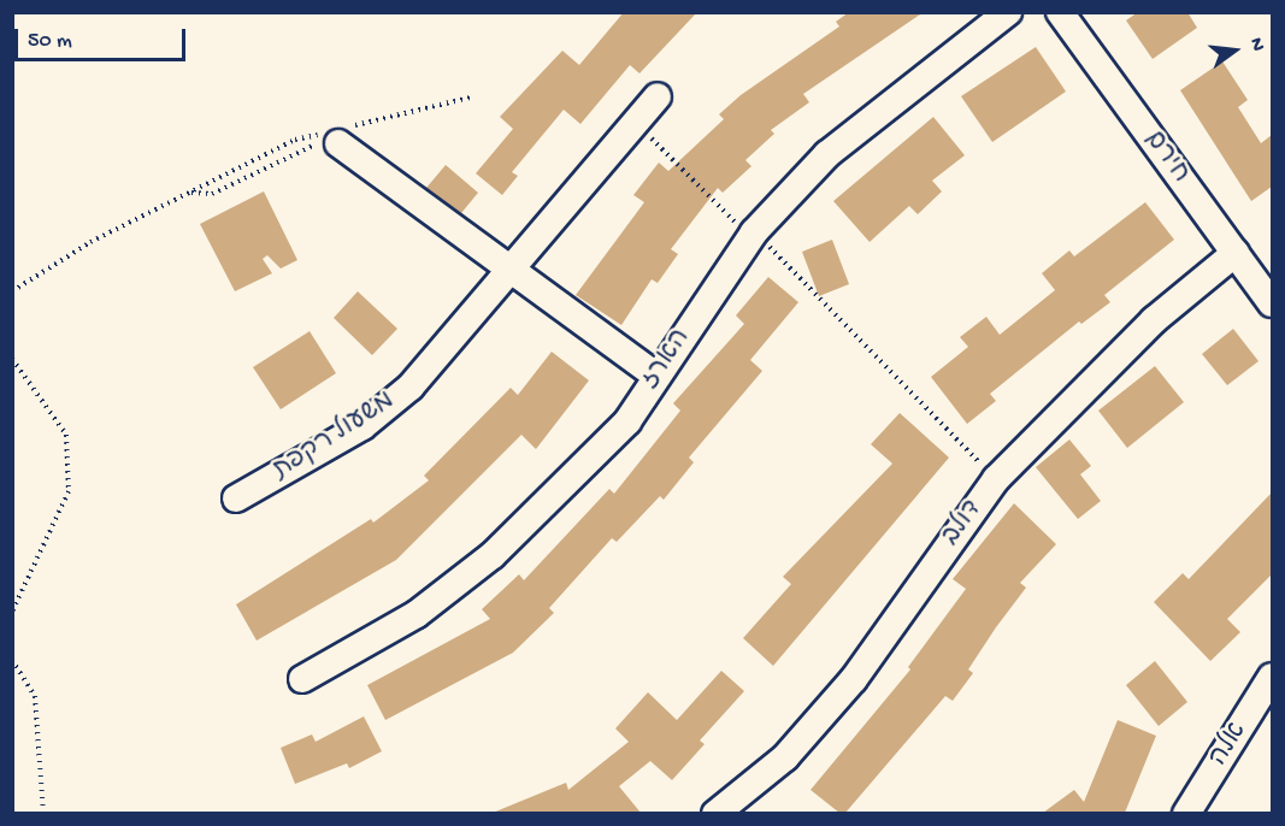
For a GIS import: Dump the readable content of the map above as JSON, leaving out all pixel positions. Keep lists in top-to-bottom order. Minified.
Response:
{"streets":{"street":["חירם","הארז","משעול רקפת","דולב","אלה"]},"crossings":[["חירם","דולב"]],"scale_bar":"50 m","north":"right"}
